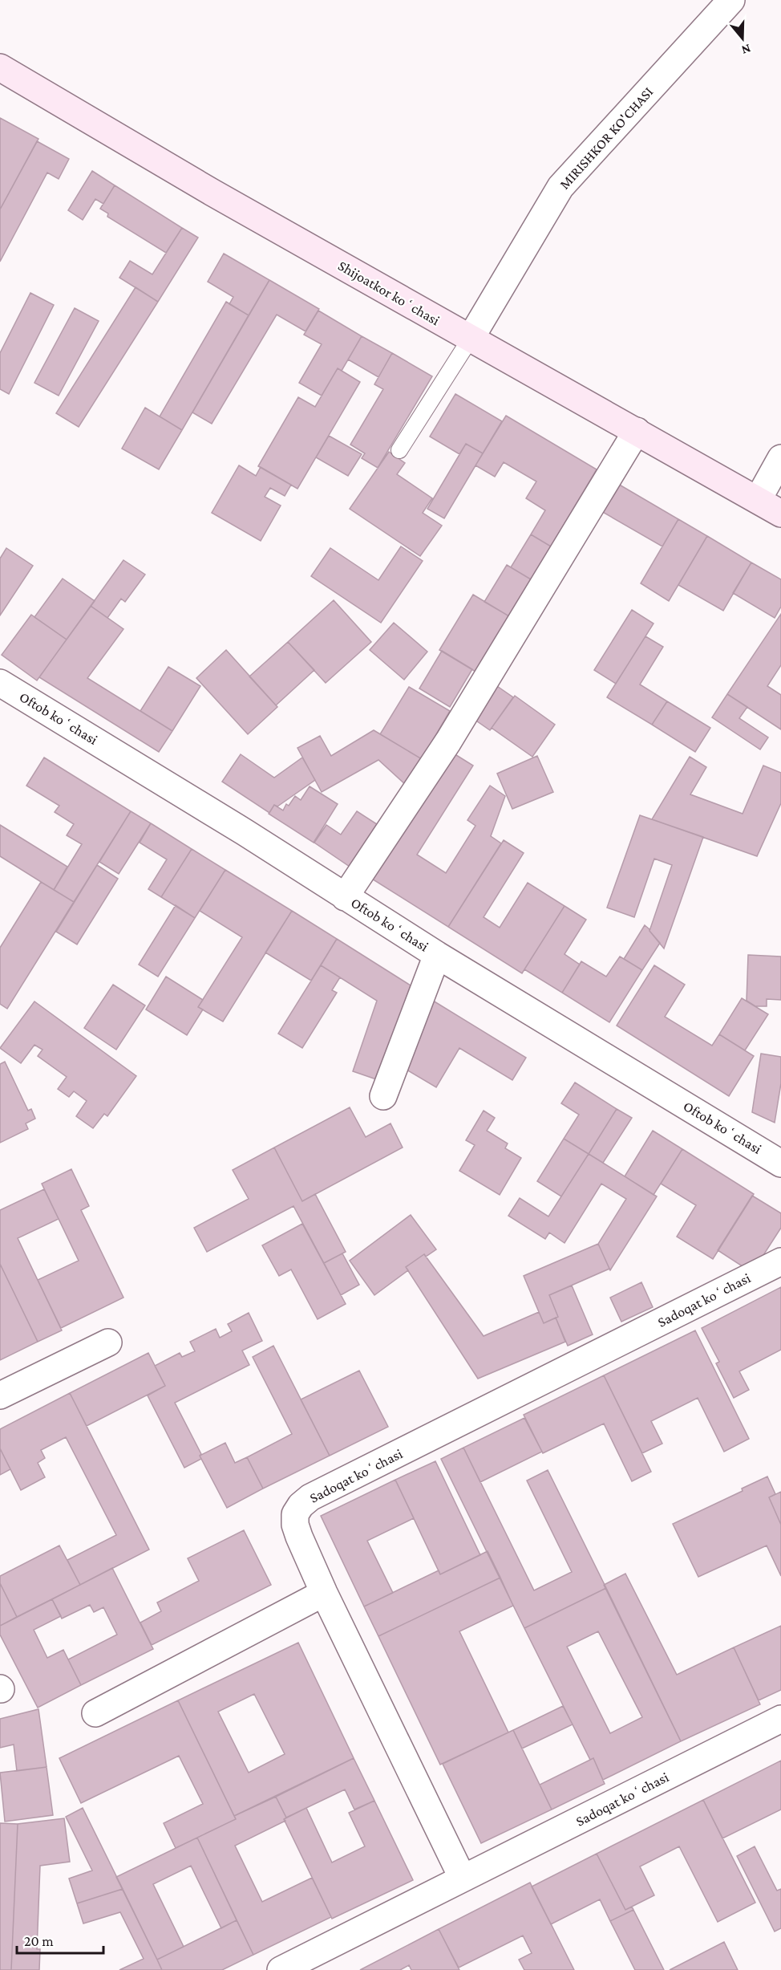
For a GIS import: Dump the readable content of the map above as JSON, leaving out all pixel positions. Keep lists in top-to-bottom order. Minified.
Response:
{"streets":{"street":["MIRISHKOR KO'CHASI","Shijoatkor koʻchasi","Oftob koʻchasi","Sadoqat koʻchasi"]},"crossings":[["MIRISHKOR KO'CHASI","Shijoatkor koʻchasi"]],"scale_bar":"20 m","north":"bottom"}
